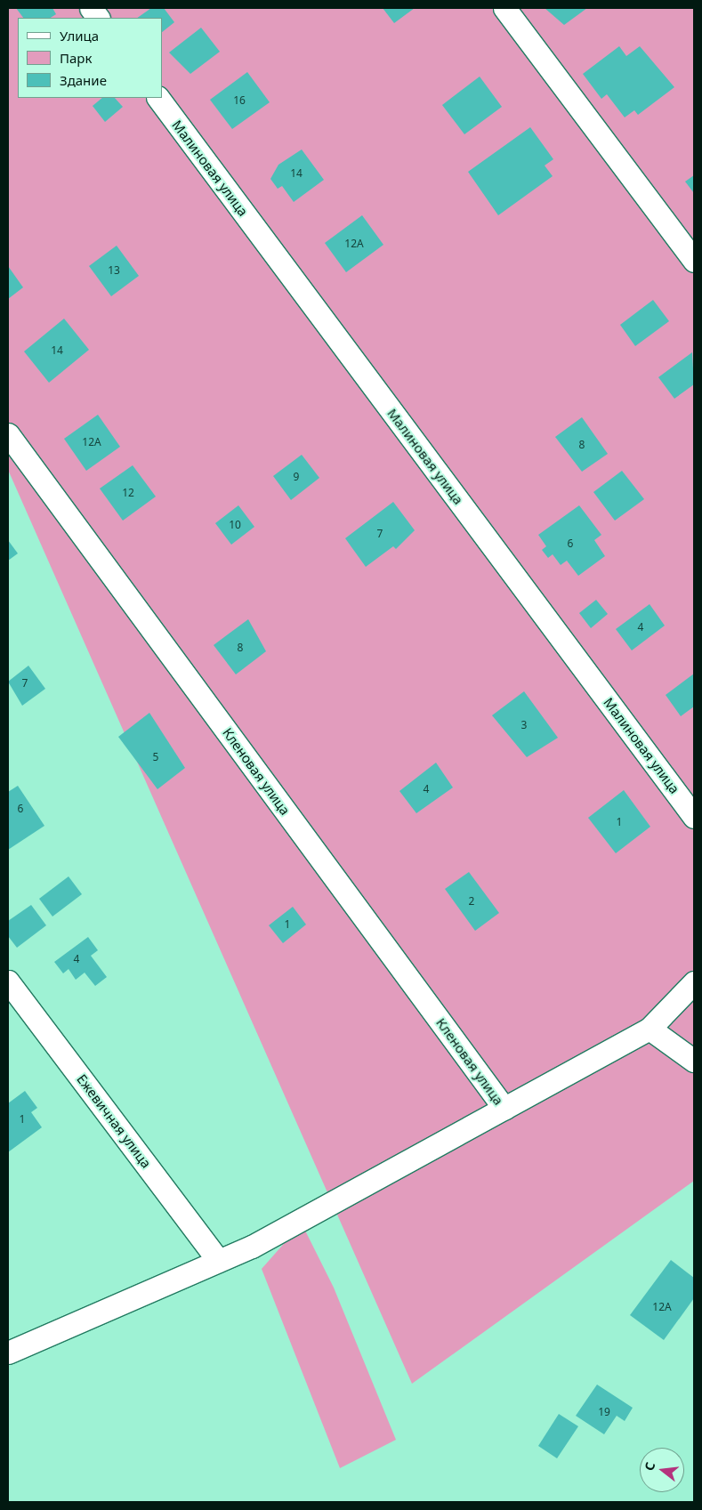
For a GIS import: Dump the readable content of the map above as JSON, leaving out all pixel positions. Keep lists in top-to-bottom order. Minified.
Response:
{"streets":{"street":["Малиновая улица","Кленовая улица","Ежевичная улица"]},"house_numbers":["16","14","12А","13","14","12А","8","9","12","10","7","6","4","8","7","3","5","4","6","1","2","1","4","1","12А","19"],"legend":["Улица","Парк","Здание"],"north":"left"}
